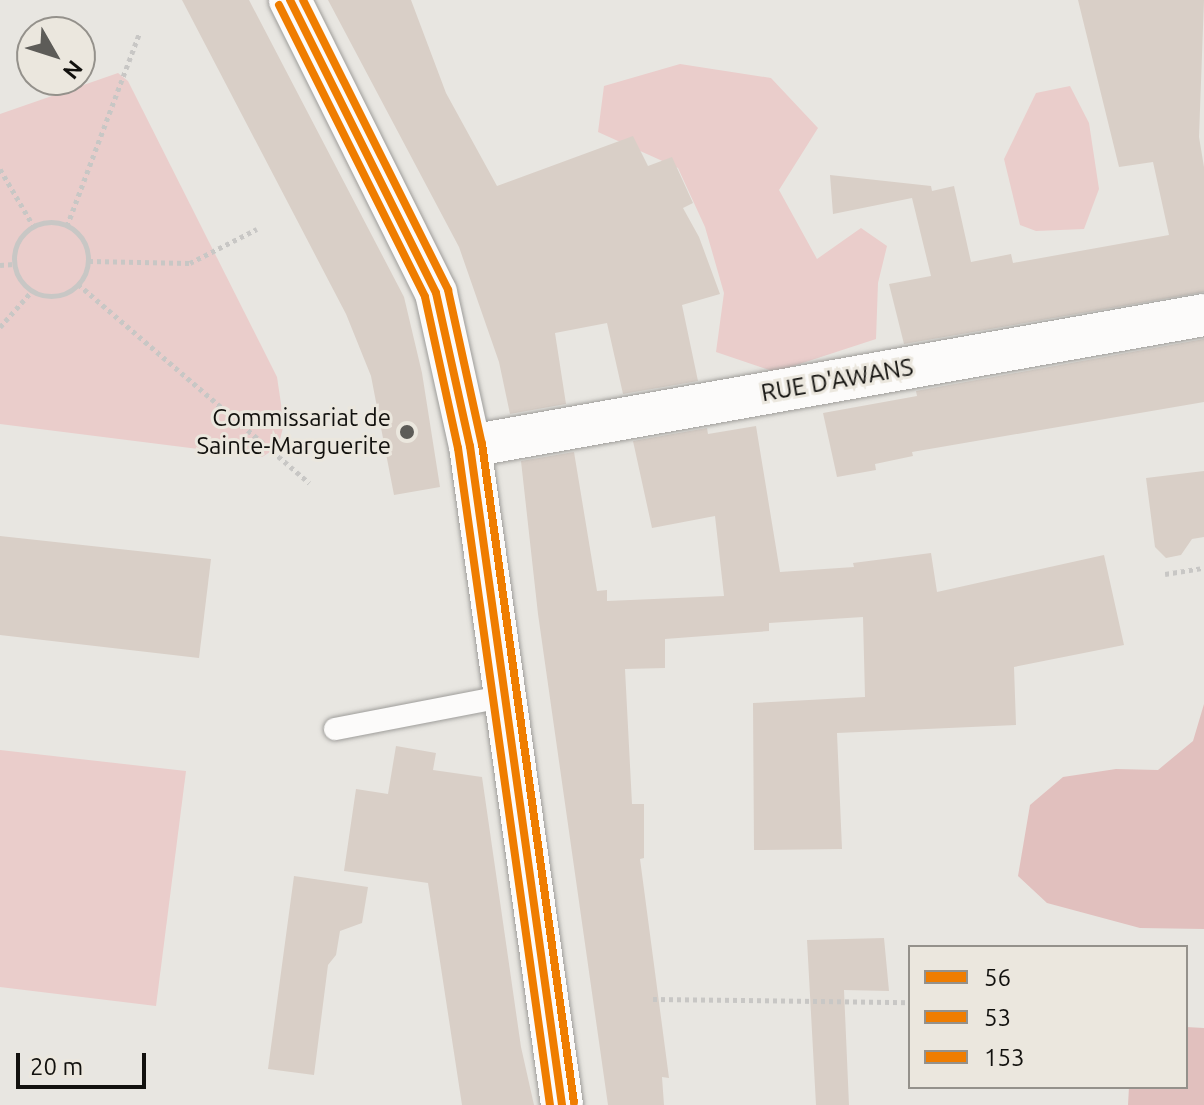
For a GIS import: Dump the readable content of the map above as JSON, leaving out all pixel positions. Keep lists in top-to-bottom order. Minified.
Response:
{"streets":{"street":["RUE D'AWANS"]},"places":["Commissariat de Sainte-Marguerite"],"lines":["transit line 56","transit line 153","transit line 53"],"legend":["56","53","153"],"scale_bar":"20 m","north":"bottom right"}
